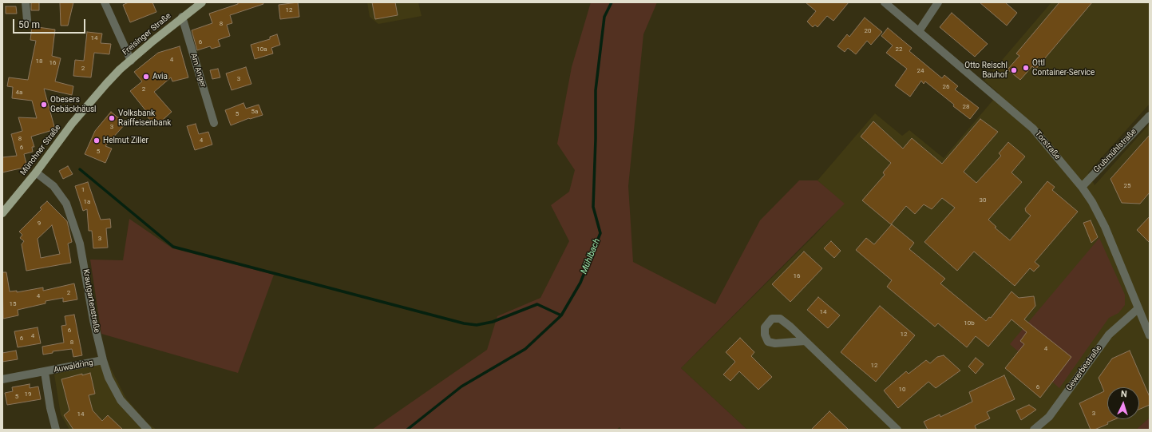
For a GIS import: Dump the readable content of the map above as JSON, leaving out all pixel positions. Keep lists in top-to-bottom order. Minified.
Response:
{"streets":{"main road":["Freisinger Straße","Münchner Straße"],"street":["Am Anger","Torstraße","Grubmühlstraße","Krautgartenstraße","Auwaldring","Gewerbestraße"]},"crossings":[["Freisinger Straße","Am Anger"],["Freisinger Straße","Münchner Straße"],["Torstraße","Grubmühlstraße"],["Torstraße","Gewerbestraße"],["Münchner Straße","Krautgartenstraße"],["Krautgartenstraße","Auwaldring"]],"water":["Mühlbach"],"places":["Ottl Container-Service","Otto Reischl Bauhof","Avia","Obesers Gebäckhäusl","Volksbank Raiffeisenbank","Helmut Ziller"],"house_numbers":["12","8","20","14","6","10a","22","4","18","16","2","24","3","26","2","4a","28","5a","5","3","8","4","6","5","25","1","30","1a","9","3","16","2","4","15","14","10b","6","12","4","6","8","4","12","6","10","19","5","3","14"],"scale_bar":"50 m","north":"top"}
